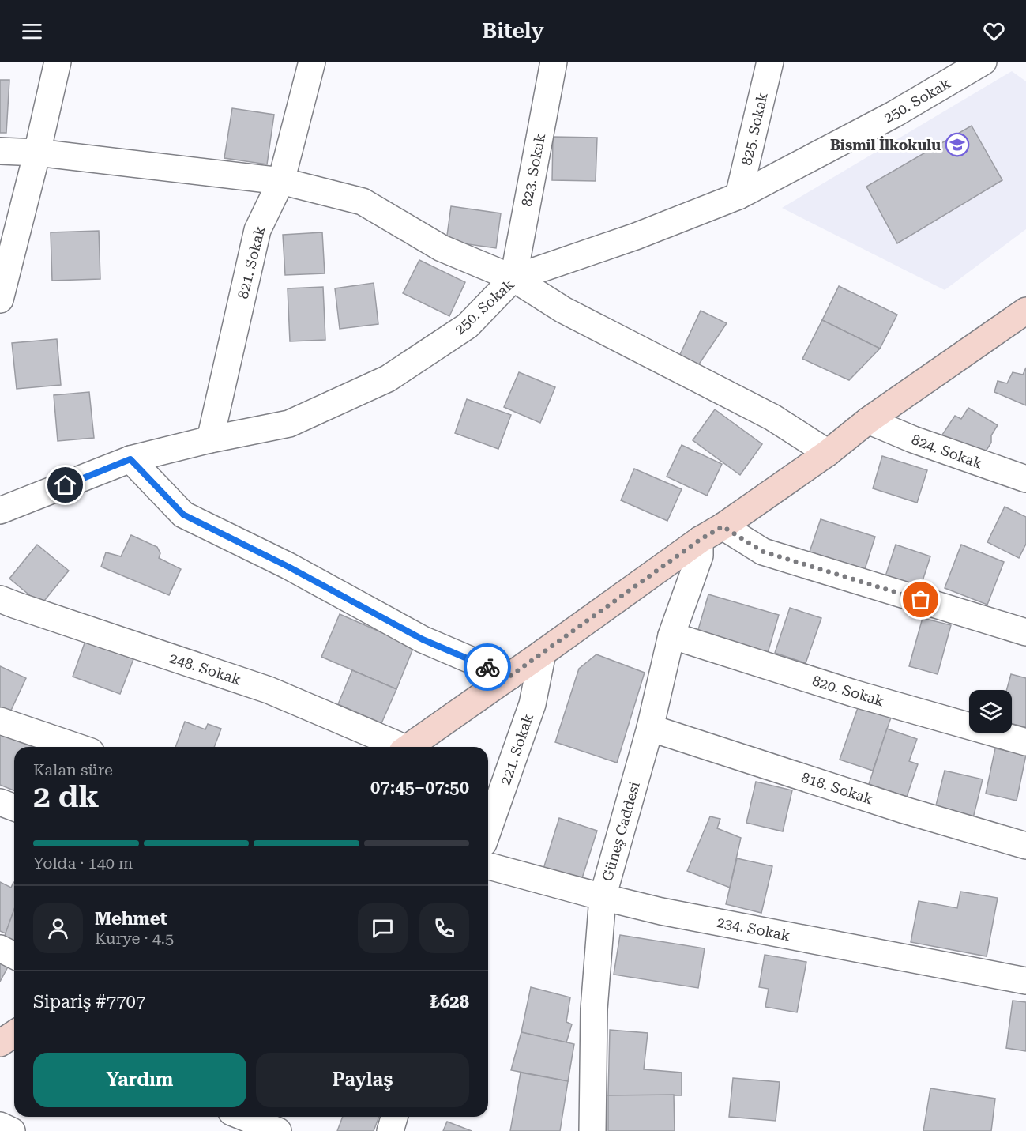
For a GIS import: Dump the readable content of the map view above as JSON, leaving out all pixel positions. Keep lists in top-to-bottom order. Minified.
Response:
{"streets":{"street":["250. Sokak","825. Sokak","823. Sokak","821. Sokak","824. Sokak","248. Sokak","820. Sokak","221. Sokak","818. Sokak","Güneş Caddesi","234. Sokak"]},"crossings":[["250. Sokak","825. Sokak"],["250. Sokak","823. Sokak"],["250. Sokak","821. Sokak"],["820. Sokak","Güneş Caddesi"],["818. Sokak","Güneş Caddesi"],["Güneş Caddesi","234. Sokak"]],"places":{"school or university":["Bismil İlkokulu"]},"page":{"header":"Bitely","heading":["2 dk","Kalan süre","07:45–07:50"],"panel":["Mehmet","Kurye · 4.5","Sipariş #7707","₺628"],"bar":"Yolda · 140 m","buttons":["Yardım","Paylaş"]}}
